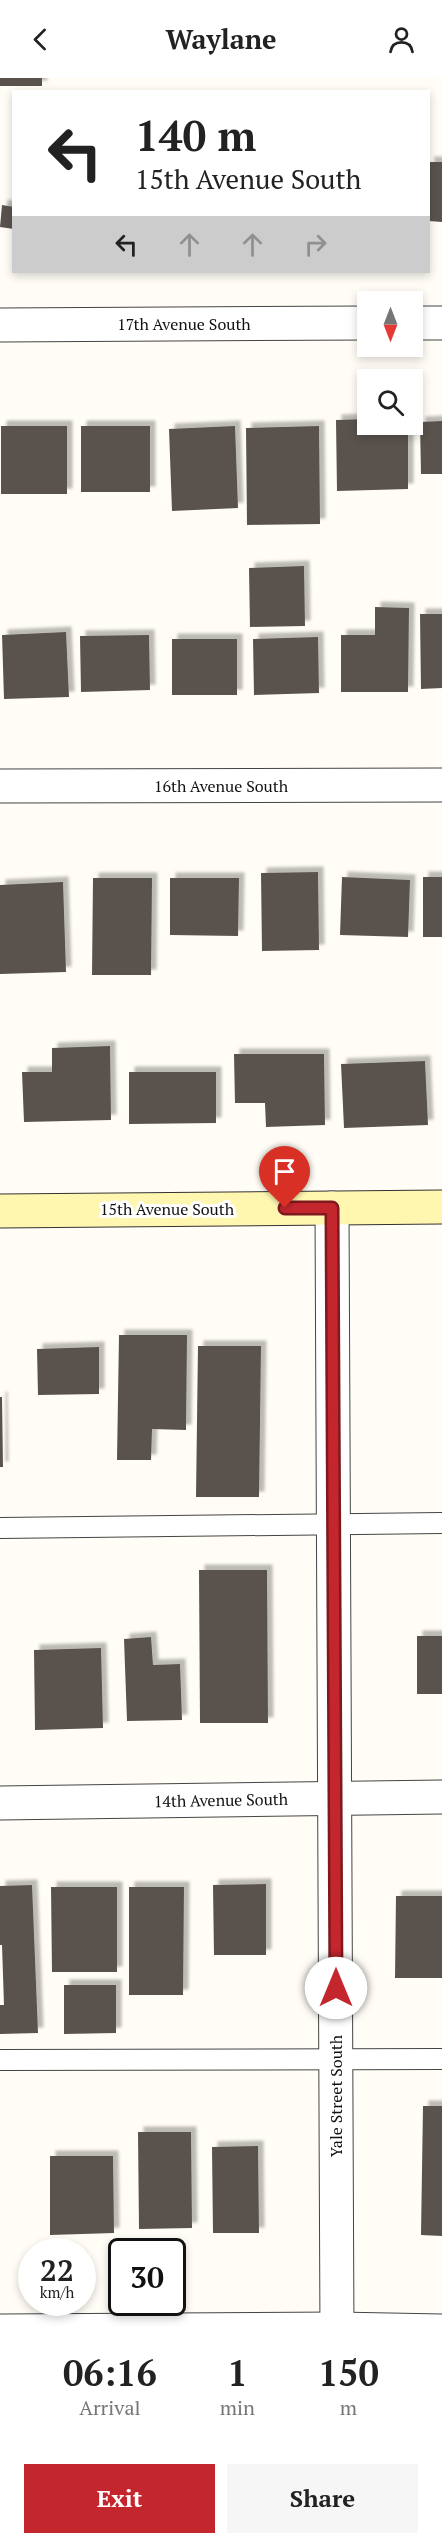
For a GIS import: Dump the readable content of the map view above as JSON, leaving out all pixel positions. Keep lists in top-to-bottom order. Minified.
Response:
{"streets":{"street":["17th Avenue South","16th Avenue South","15th Avenue South","14th Avenue South","Yale Street South"]},"crossings":[["15th Avenue South","Yale Street South"],["14th Avenue South","Yale Street South"]],"north":"bottom","page":{"header":"Waylane","turn":["140 m","15th Avenue South"],"speed":"22 km/h","limit":"30","eta":["06:16","Arrival","1","min","150","m"],"buttons":["Exit","Share"]}}
